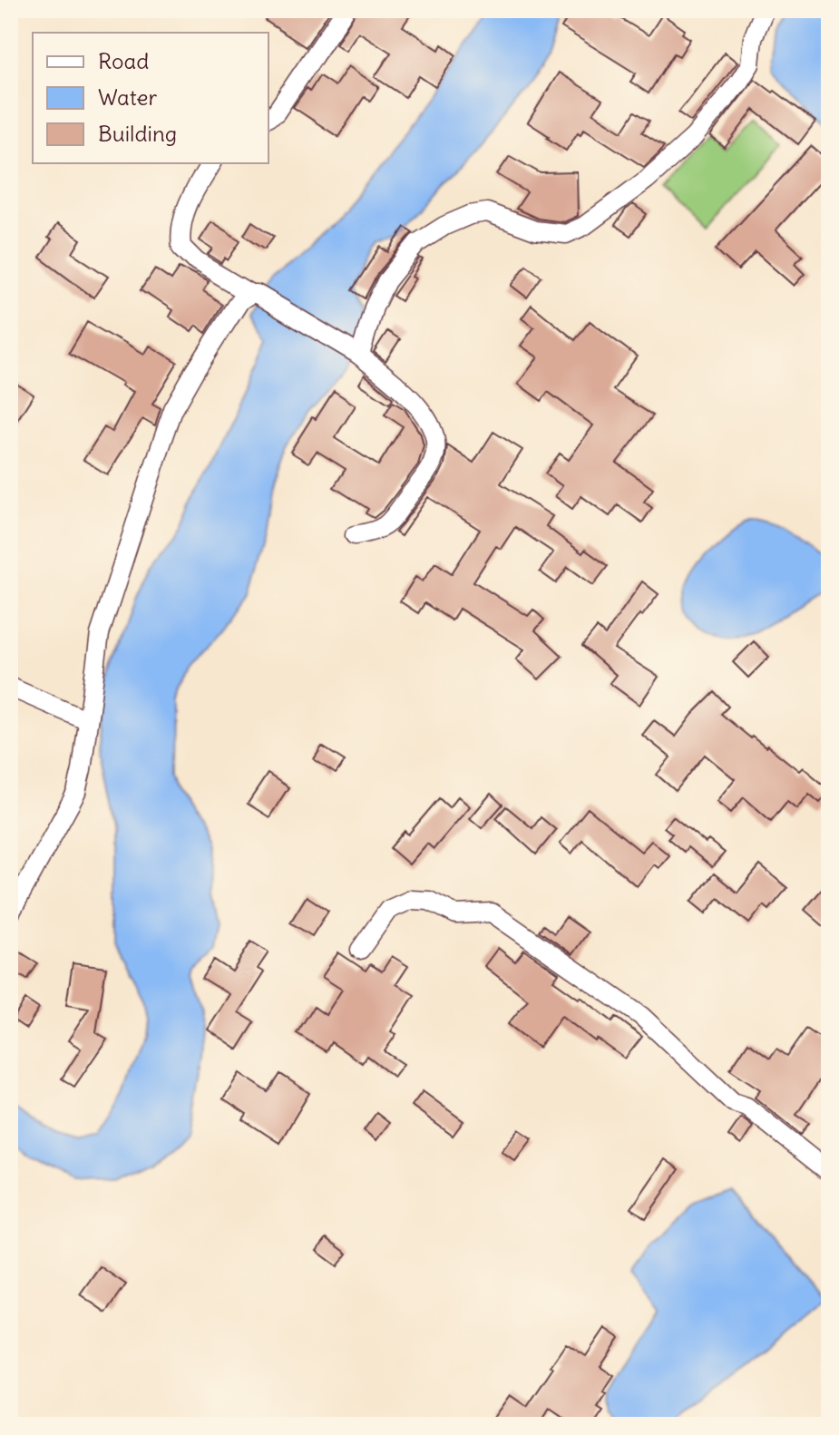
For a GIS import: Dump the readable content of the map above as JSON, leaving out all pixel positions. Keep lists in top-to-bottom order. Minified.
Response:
{"legend":["Road","Water","Building"]}
